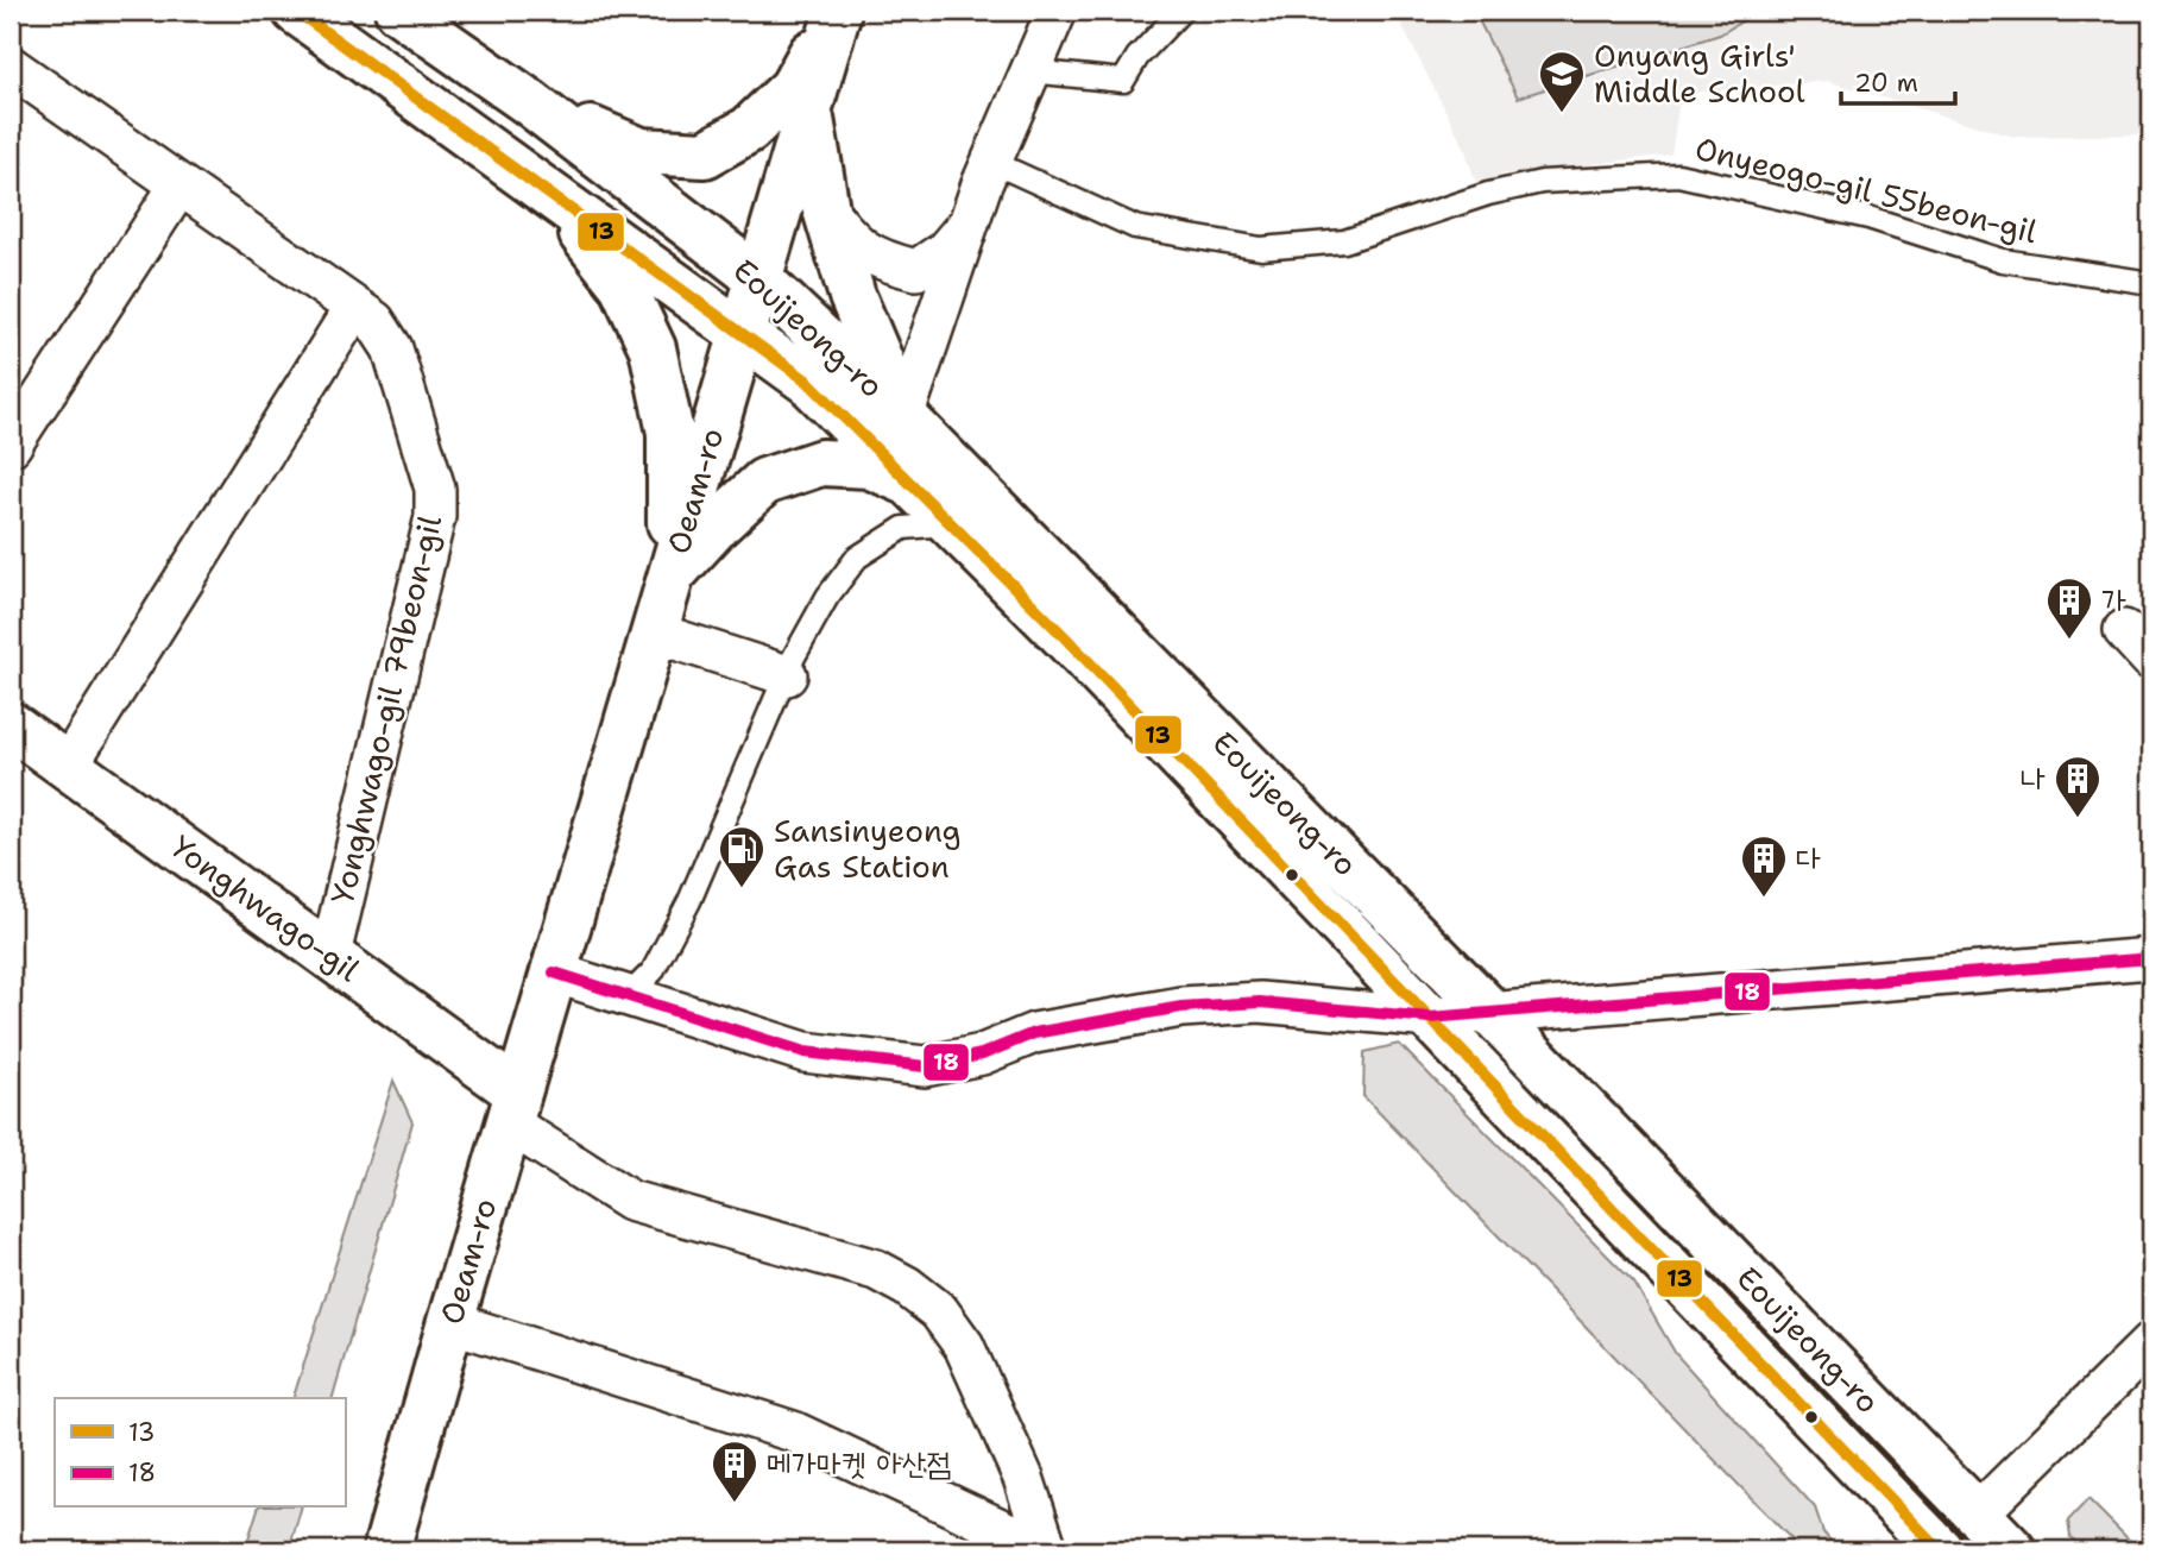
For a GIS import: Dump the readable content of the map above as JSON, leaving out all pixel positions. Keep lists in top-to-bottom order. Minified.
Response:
{"streets":{"main road":["Eouijeong-ro","Oeam-ro","Yonghwago-gil"],"street":["Yonghwago-gil 79beon-gil"],"lane":["Onyeogo-gil 55beon-gil"]},"crossings":[["Eouijeong-ro","Oeam-ro"],["Oeam-ro","Yonghwago-gil"],["Yonghwago-gil 79beon-gil","Yonghwago-gil"]],"places":{"school or university":["Onyang Girls' Middle School"],"building":["가","나","다","메가마켓 아산점"],"fuel station":["Sansinyeong Gas Station"]},"lines":["transit line 13","transit line 18"],"legend":["13","18"],"scale_bar":"20 m"}
